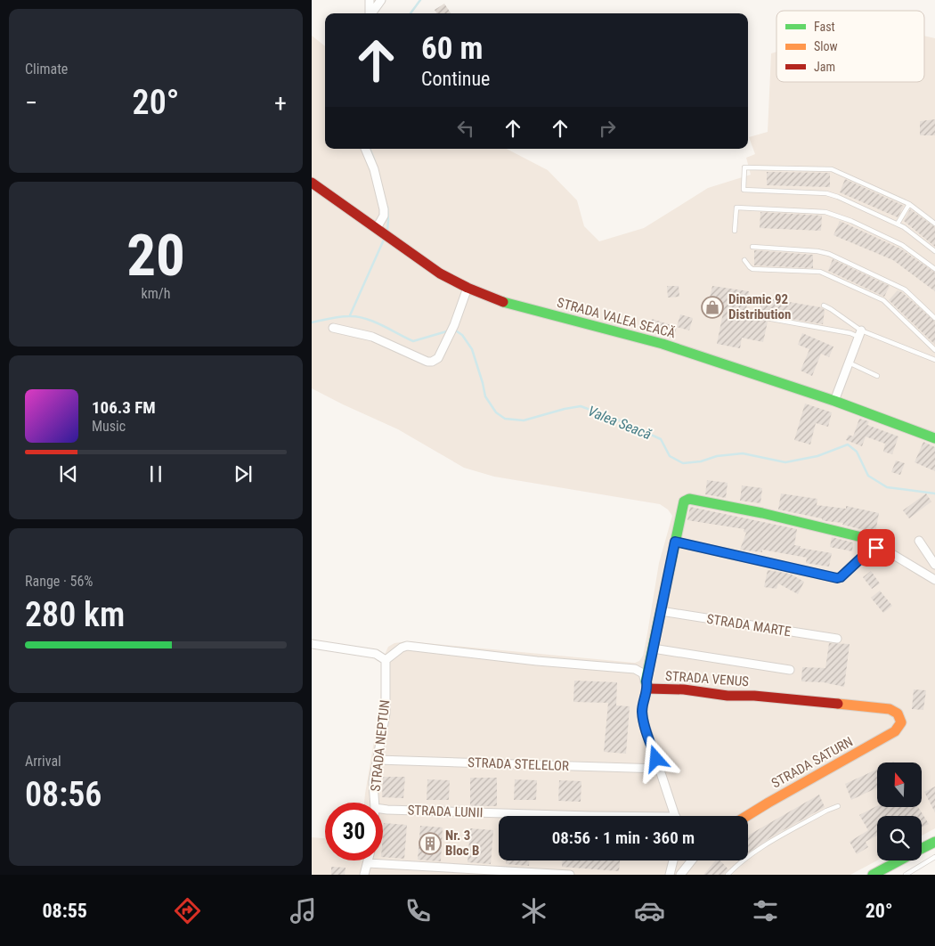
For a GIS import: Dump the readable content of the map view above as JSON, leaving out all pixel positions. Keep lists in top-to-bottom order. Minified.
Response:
{"streets":{"street":["STRADA VALEA SEACĂ","STRADA MARTE","STRADA VENUS","STRADA NEPTUN","STRADA SATURN","STRADA STELELOR","STRADA LUNII"]},"crossings":[["STRADA VENUS","STRADA NEPTUN"],["STRADA VENUS","STRADA SATURN"],["STRADA NEPTUN","STRADA STELELOR"]],"water":["Valea Seacă"],"places":{"shop":["Dinamic 92 Distribution"],"building":["Nr. 3 Bloc B"]},"legend":["Fast","Slow","Jam"],"north":"top","page":{"tile":["Climate",["20","km/h"],["Range · 56%","280 km"],["Arrival","08:56"]],"turn":["60 m","Continue"],"heat":["−","20°","+"],"song":["106.3 FM","Music"],"limit":"30","trip":"08:56 · 1 min · 360 m","tabs":["08:55","20°"]}}
